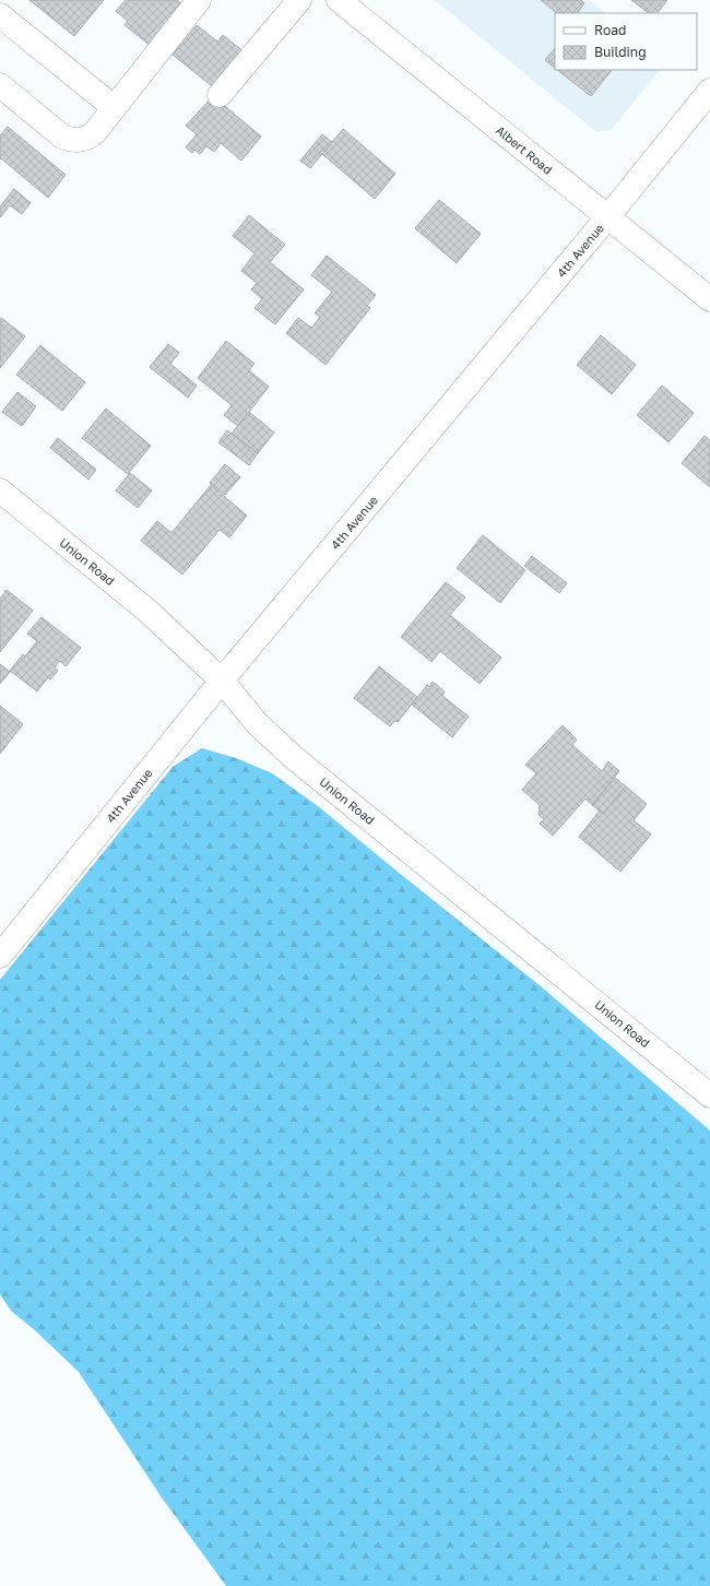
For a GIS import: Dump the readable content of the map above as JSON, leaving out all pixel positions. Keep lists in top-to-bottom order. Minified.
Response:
{"streets":{"street":["Albert Road","4th Avenue","Union Road"]},"crossings":[["Albert Road","4th Avenue"],["4th Avenue","Union Road"]],"legend":["Road","Building"]}
